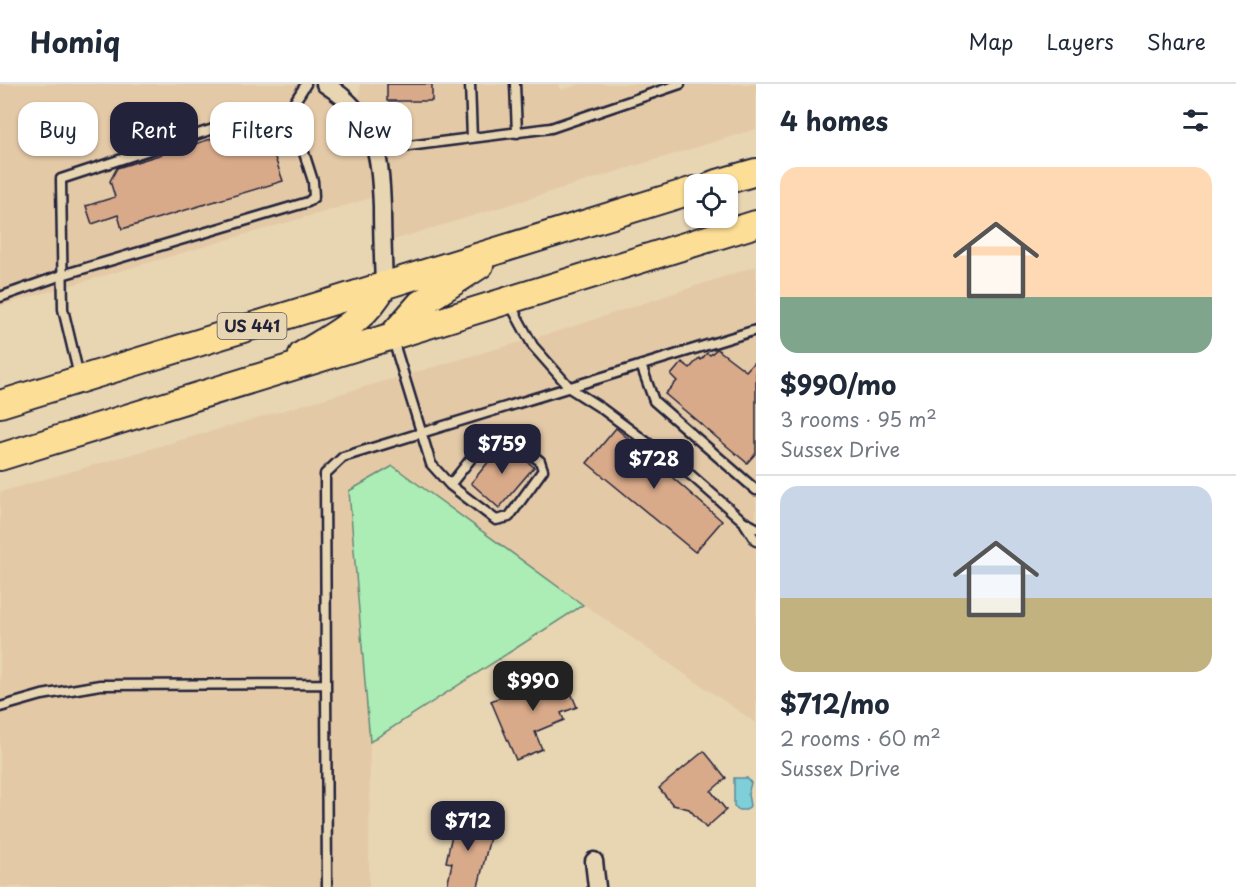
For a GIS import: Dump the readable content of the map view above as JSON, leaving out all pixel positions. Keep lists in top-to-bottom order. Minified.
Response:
{"streets":{"main road":["US 441"]},"page":{"header":"Homiq","nav":["Map","Layers","Share"],"heading":"4 homes","chip":["Buy","Rent","Filters","New"],"list":[{"name":"$990/mo","note":"3 rooms · 95 m² · Sussex Drive"},{"name":"$712/mo","note":"2 rooms · 60 m² · Sussex Drive"}],"price":["$759","$728","$990","$712"]}}
